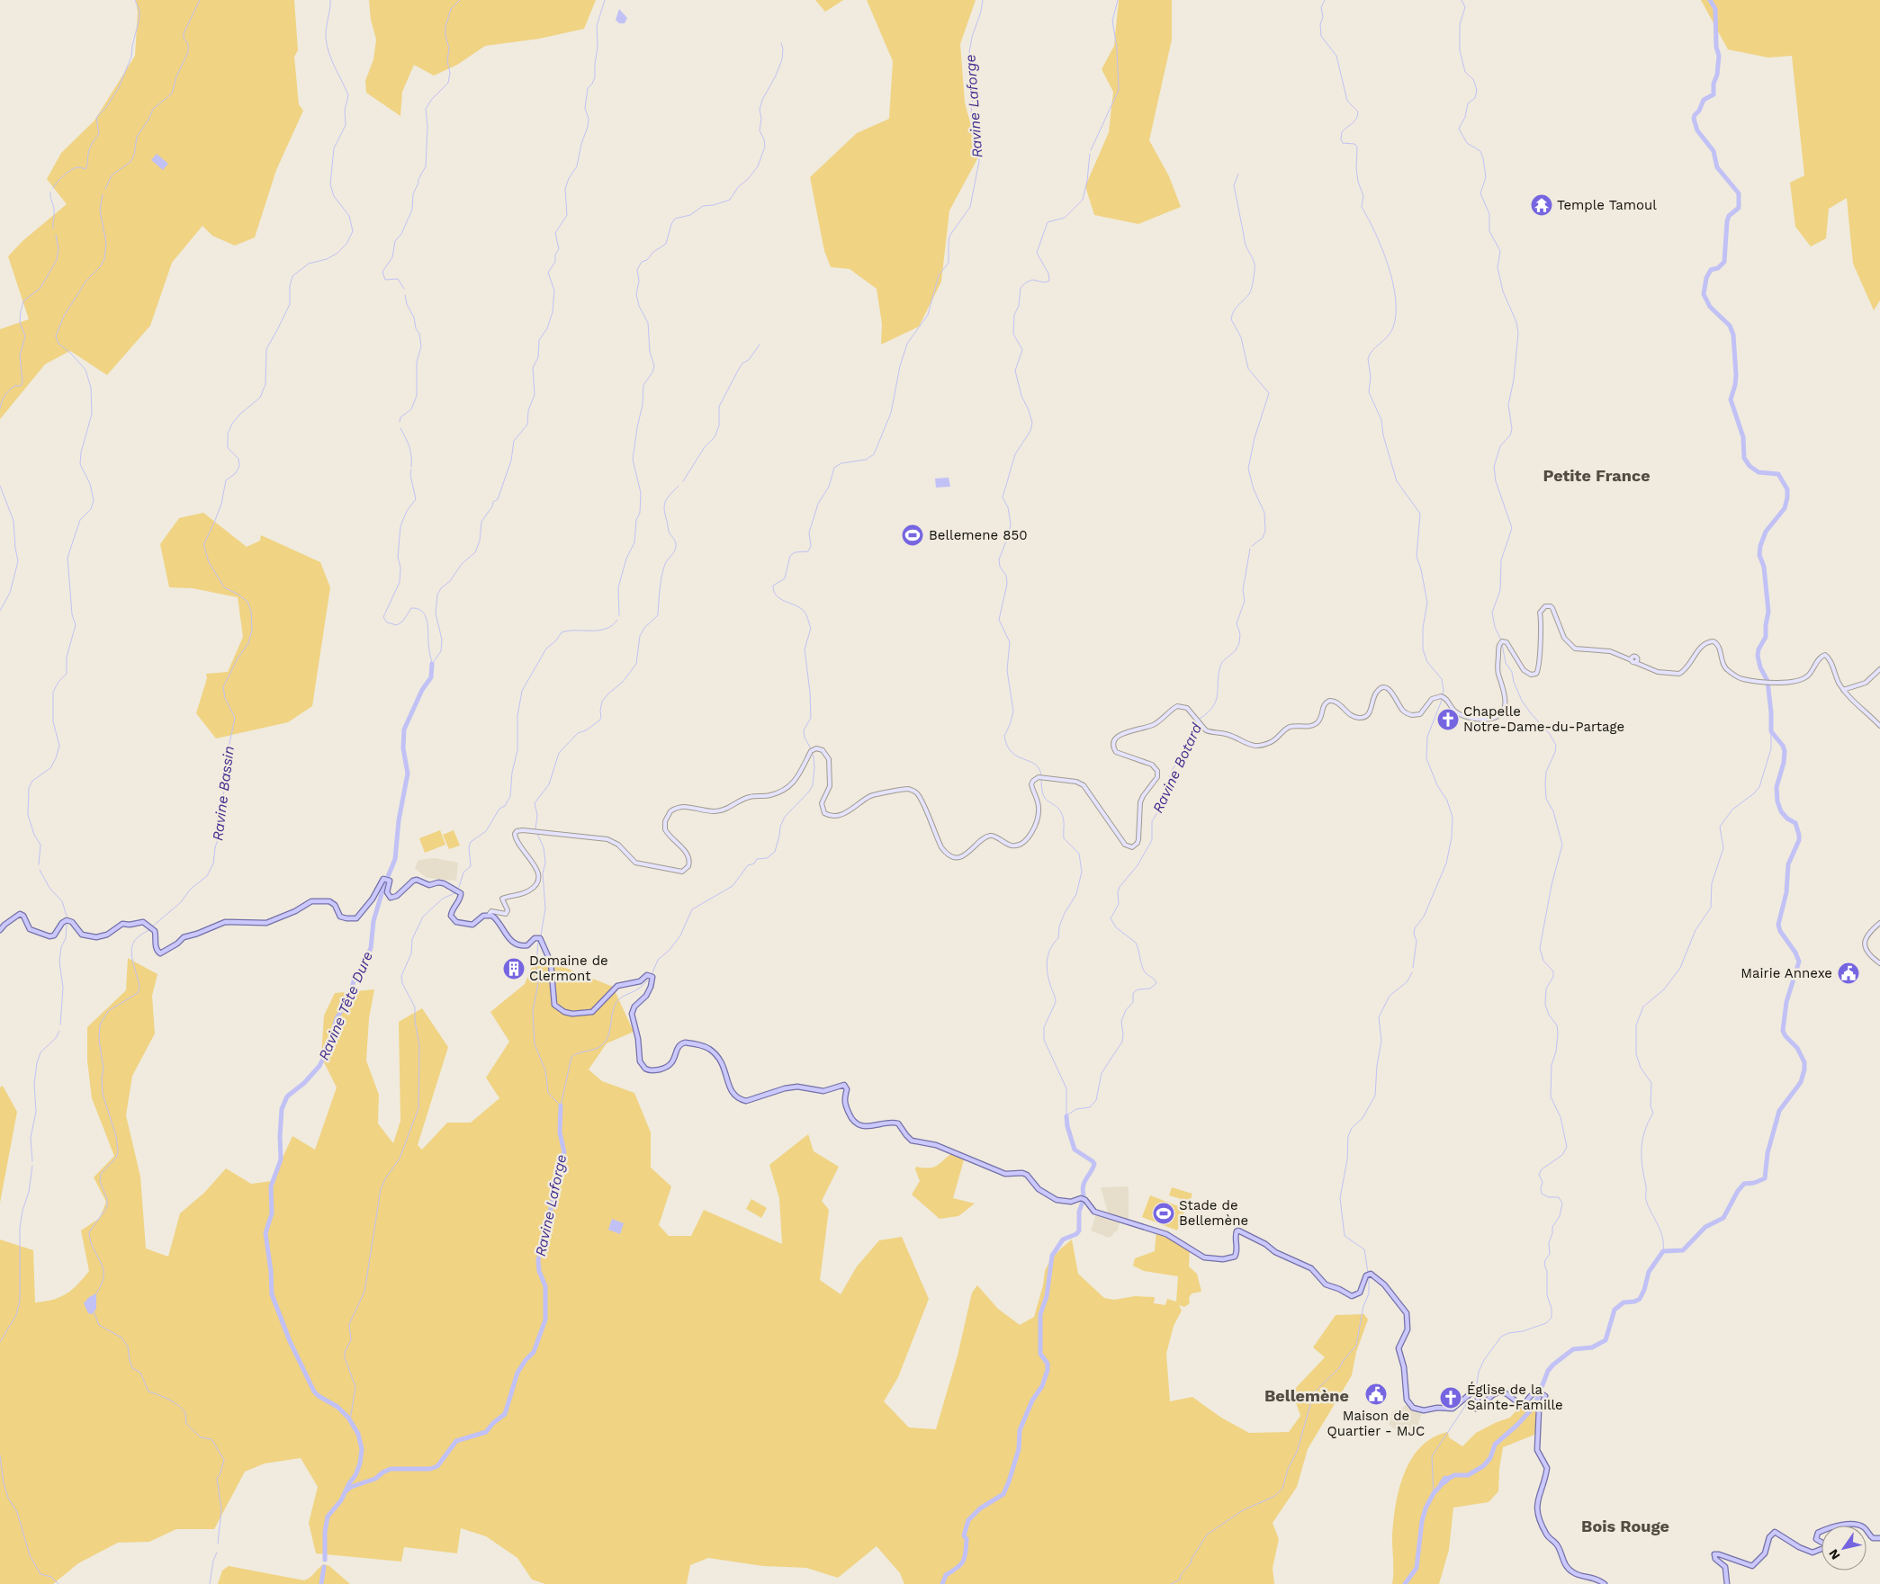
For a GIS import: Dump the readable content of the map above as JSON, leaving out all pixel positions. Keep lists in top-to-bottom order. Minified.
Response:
{"districts":["Petite France","Bellemène","Bois Rouge"],"water":["Ravine Laforge","Ravine Botard","Ravine Bassin","Ravine Tête Dure"],"places":{"temple":["Temple Tamoul"],"sports":["Bellemene 850","Stade de Bellemène"],"church":["Chapelle Notre-Dame-du-Partage","Église de la Sainte-Famille"],"building":["Domaine de Clermont"],"public building":["Mairie Annexe","Maison de Quartier - MJC"]},"north":"bottom left"}
